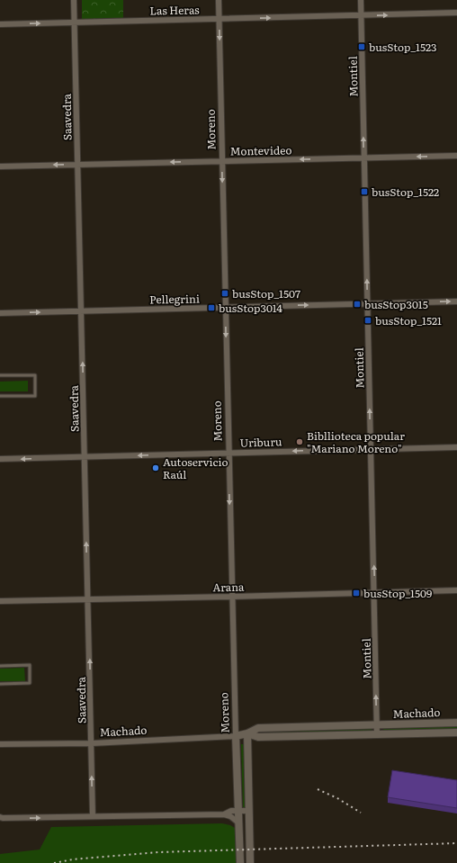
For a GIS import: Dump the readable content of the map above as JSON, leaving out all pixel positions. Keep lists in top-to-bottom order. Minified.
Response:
{"streets":{"street":["Las Heras","Montiel","Saavedra","Moreno","Montevideo","Pellegrini","Uriburu","Arana","Machado"]},"crossings":[["Las Heras","Montiel"],["Las Heras","Saavedra"],["Las Heras","Moreno"],["Montiel","Montevideo"],["Montiel","Pellegrini"],["Montiel","Uriburu"],["Montiel","Arana"],["Montiel","Machado"],["Saavedra","Montevideo"],["Saavedra","Pellegrini"],["Saavedra","Uriburu"],["Saavedra","Arana"],["Saavedra","Machado"],["Moreno","Montevideo"],["Moreno","Pellegrini"],["Moreno","Uriburu"],["Moreno","Arana"],["Moreno","Machado"]],"one_way":["Las Heras","Montiel","Saavedra","Moreno","Montevideo","Pellegrini","Uriburu"],"places":{"transit":["busStop_1523","busStop_1522","busStop_1507","busStop3015","busStop3014","busStop_1521","busStop_1509"],"other":["Bibllioteca popular \"Mariano Moreno\"","Autoservicio Raúl"]}}
